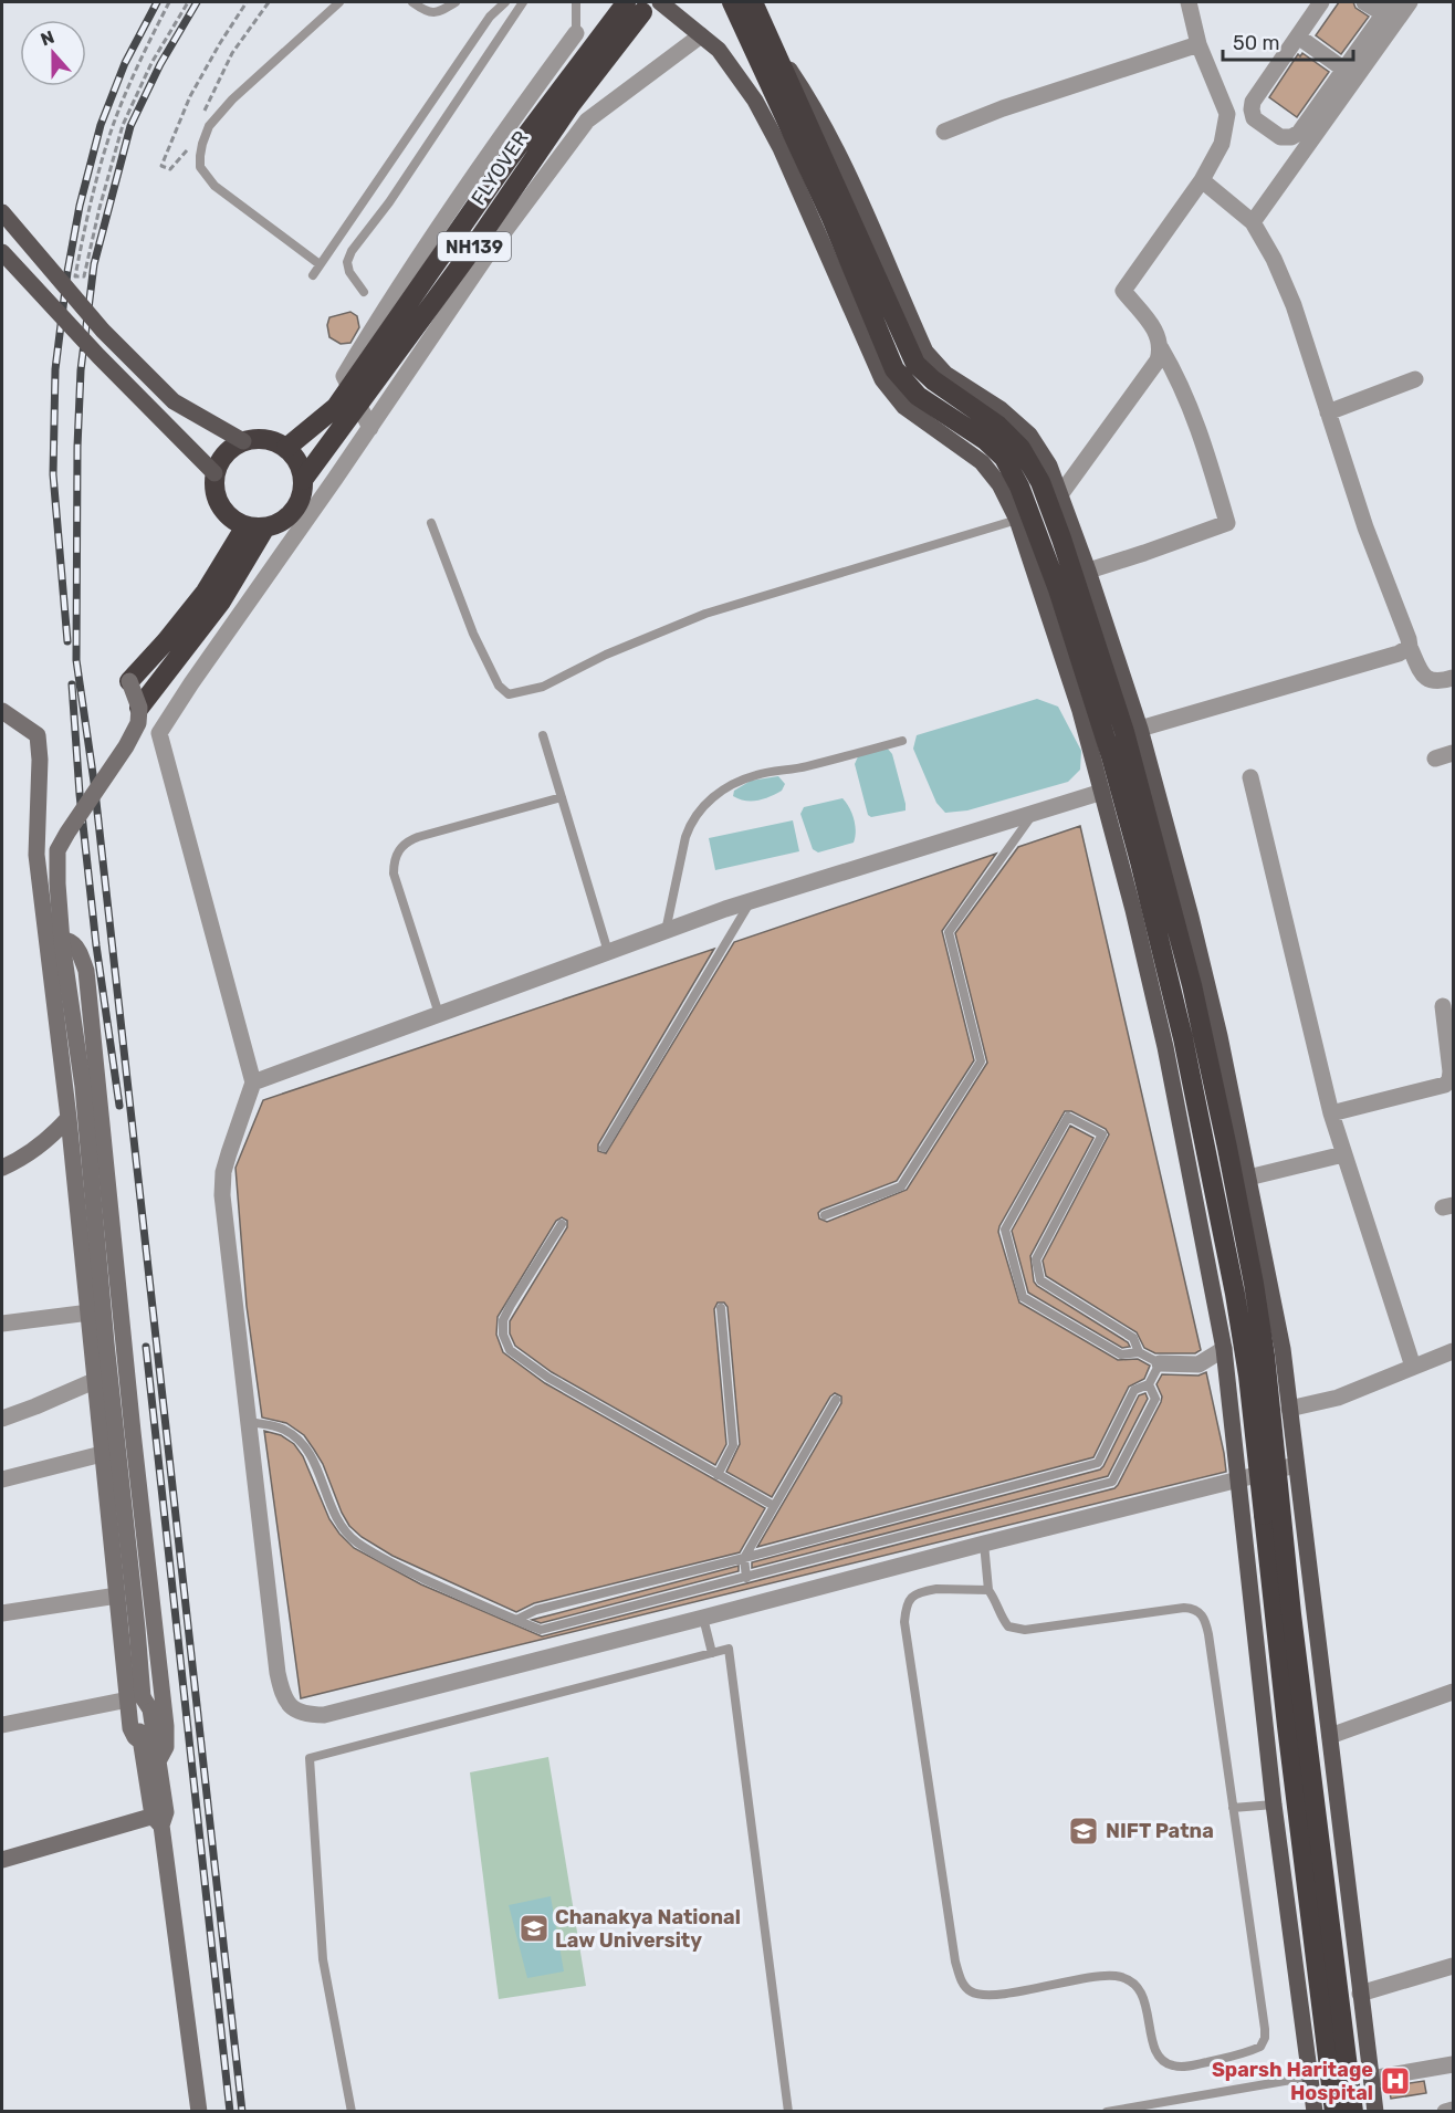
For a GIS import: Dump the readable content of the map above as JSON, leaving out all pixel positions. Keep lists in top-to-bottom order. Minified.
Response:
{"streets":{"highway":["FLYOVER","NH139"]},"crossings":[["FLYOVER","NH139"]],"places":{"school or university":["NIFT Patna","Chanakya National Law University"],"hospital":["Sparsh Haritage Hospital"]},"scale_bar":"50 m","north":"top"}
